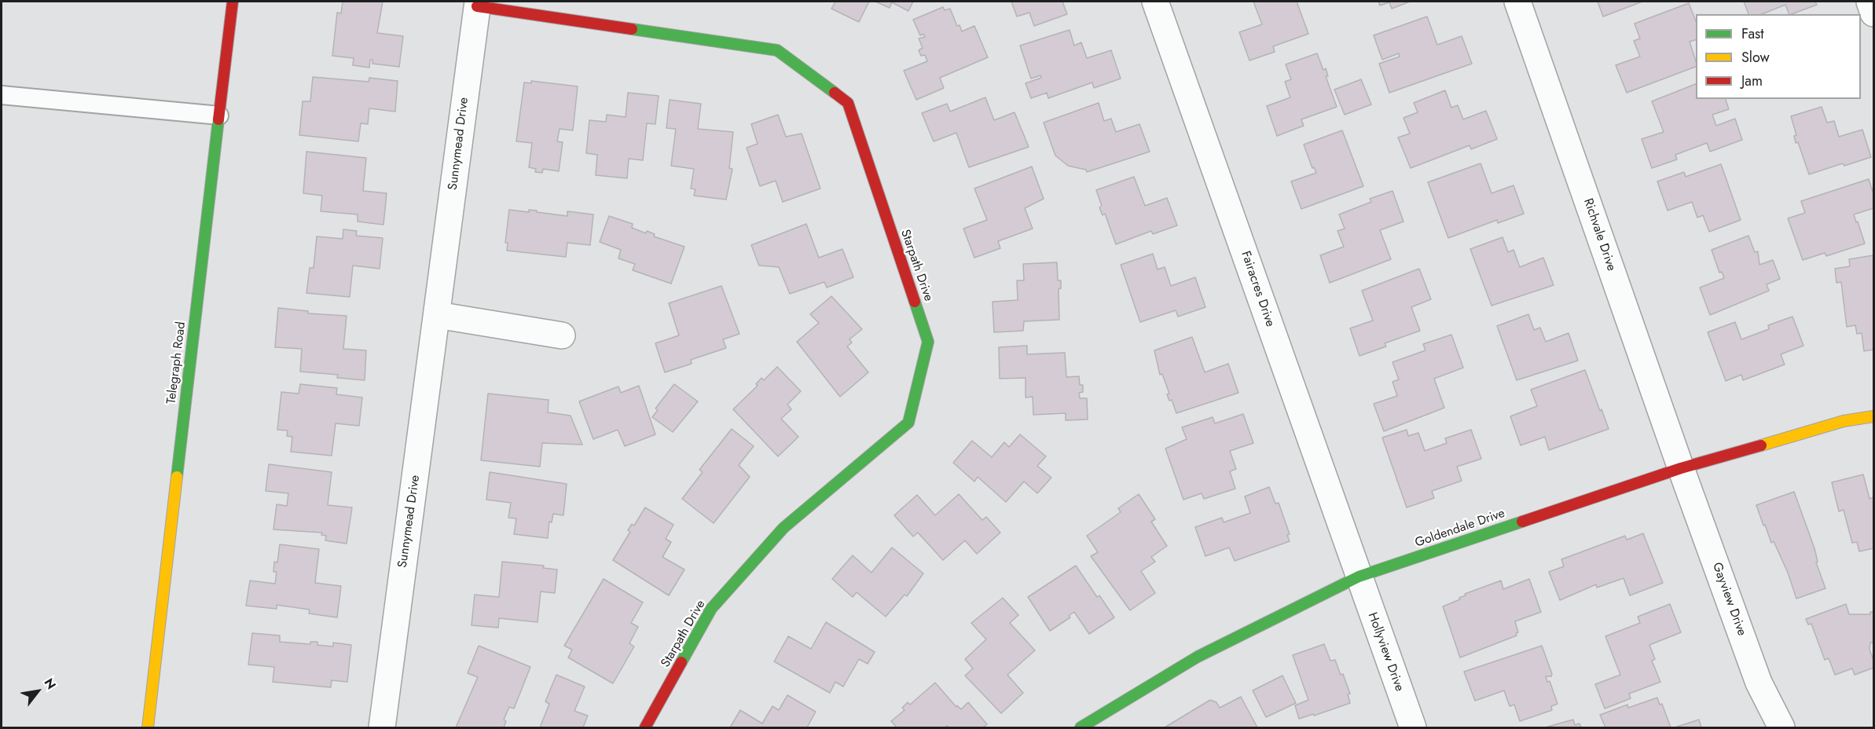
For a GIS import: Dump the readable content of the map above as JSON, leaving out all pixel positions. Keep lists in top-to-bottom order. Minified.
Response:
{"streets":{"street":["Sunnymead Drive","Richvale Drive","Starpath Drive","Fairacres Drive","Telegraph Road","Goldendale Drive","Gayview Drive","Hollyview Drive"]},"crossings":[["Sunnymead Drive","Starpath Drive"],["Richvale Drive","Goldendale Drive"],["Richvale Drive","Gayview Drive"],["Fairacres Drive","Goldendale Drive"],["Fairacres Drive","Hollyview Drive"],["Goldendale Drive","Gayview Drive"],["Goldendale Drive","Hollyview Drive"]],"legend":["Fast","Slow","Jam"],"north":"top right"}
